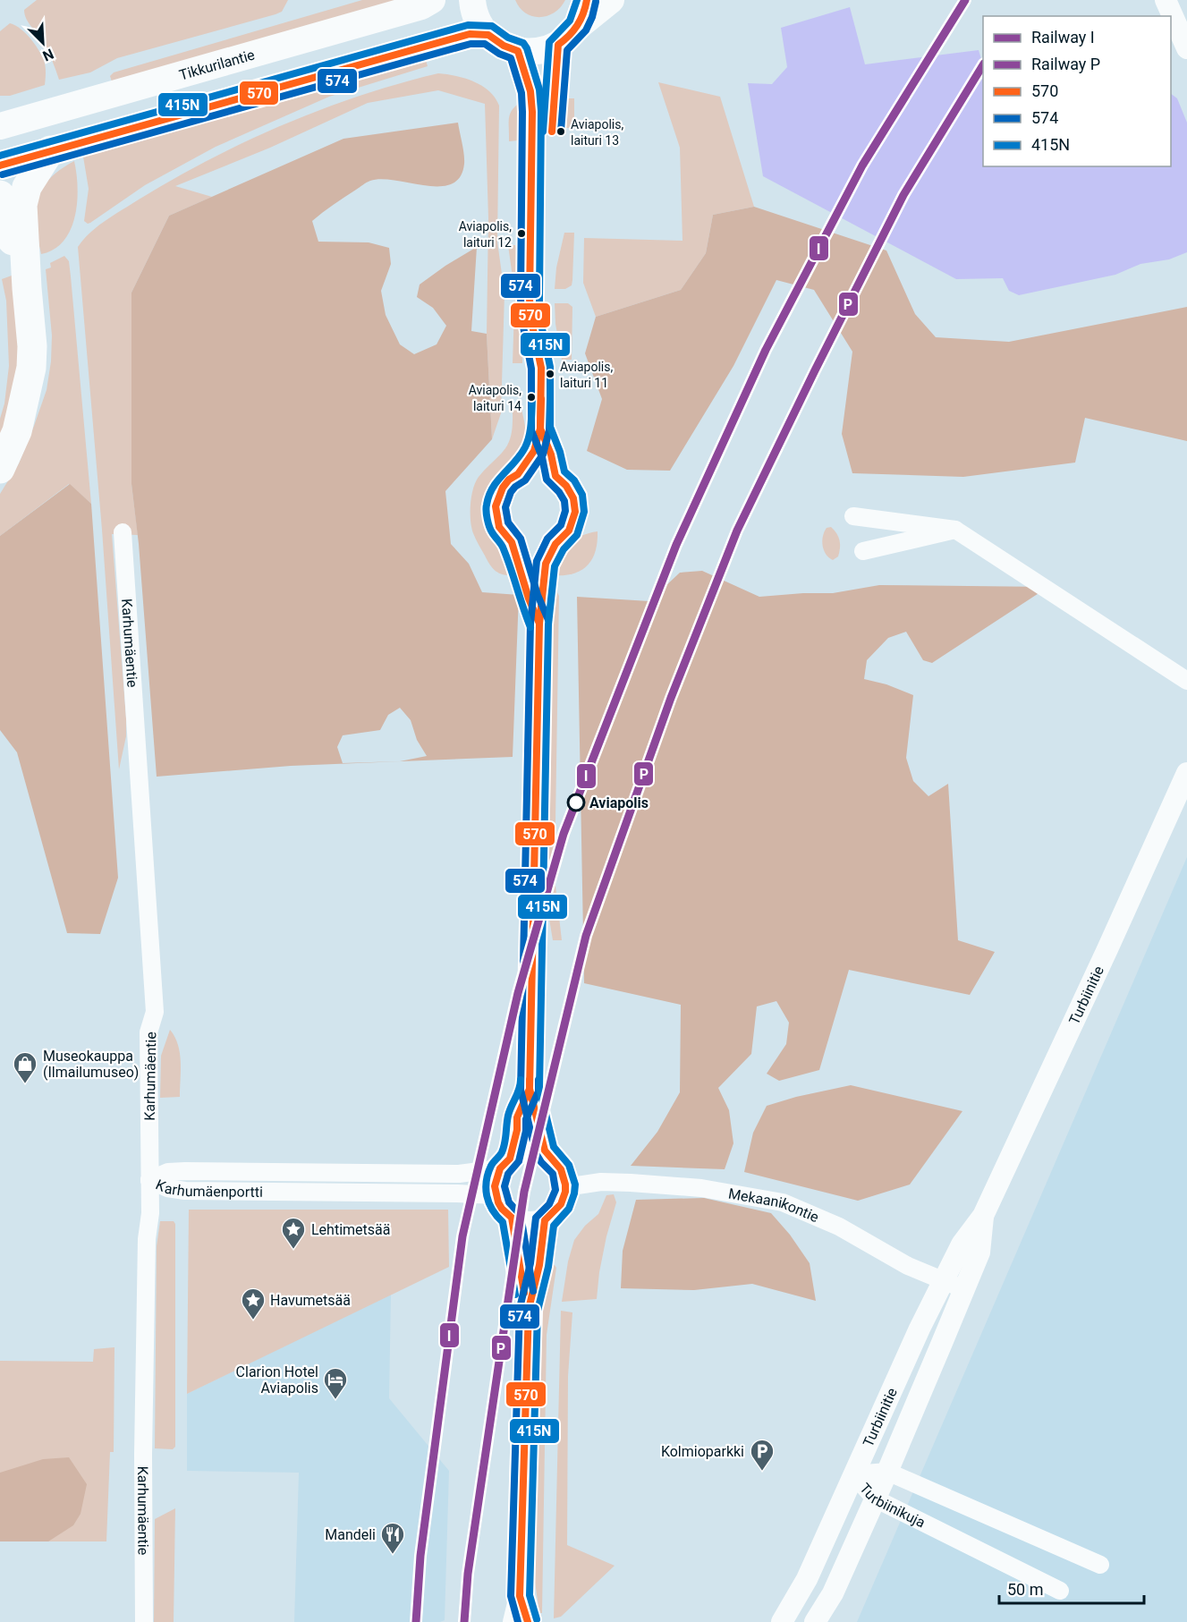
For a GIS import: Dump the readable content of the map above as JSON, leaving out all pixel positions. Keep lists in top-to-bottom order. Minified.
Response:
{"streets":{"main road":["Tikkurilantie"],"street":["Karhumäentie","Turbiinitie","Karhumäenportti","Mekaanikontie","Turbiinikuja"]},"crossings":[["Karhumäentie","Karhumäenportti"],["Turbiinitie","Mekaanikontie"],["Turbiinitie","Turbiinikuja"],["Karhumäenportti","Mekaanikontie"]],"places":{"other":["Aviapolis, laituri 13","Aviapolis, laituri 12","Aviapolis, laituri 11","Aviapolis, laituri 14","Aviapolis"],"shop":["Museokauppa (Ilmailumuseo)"],"place":["Lehtimetsää","Havumetsää"],"hotel":["Clarion Hotel Aviapolis"],"parking":["Kolmioparkki"],"restaurant":["Mandeli"]},"lines":["rail line I","transit line 570","transit line 415N","transit line 574","rail line P"],"legend":["Railway I","Railway P","570","574","415N"],"scale_bar":"50 m","north":"bottom right"}
